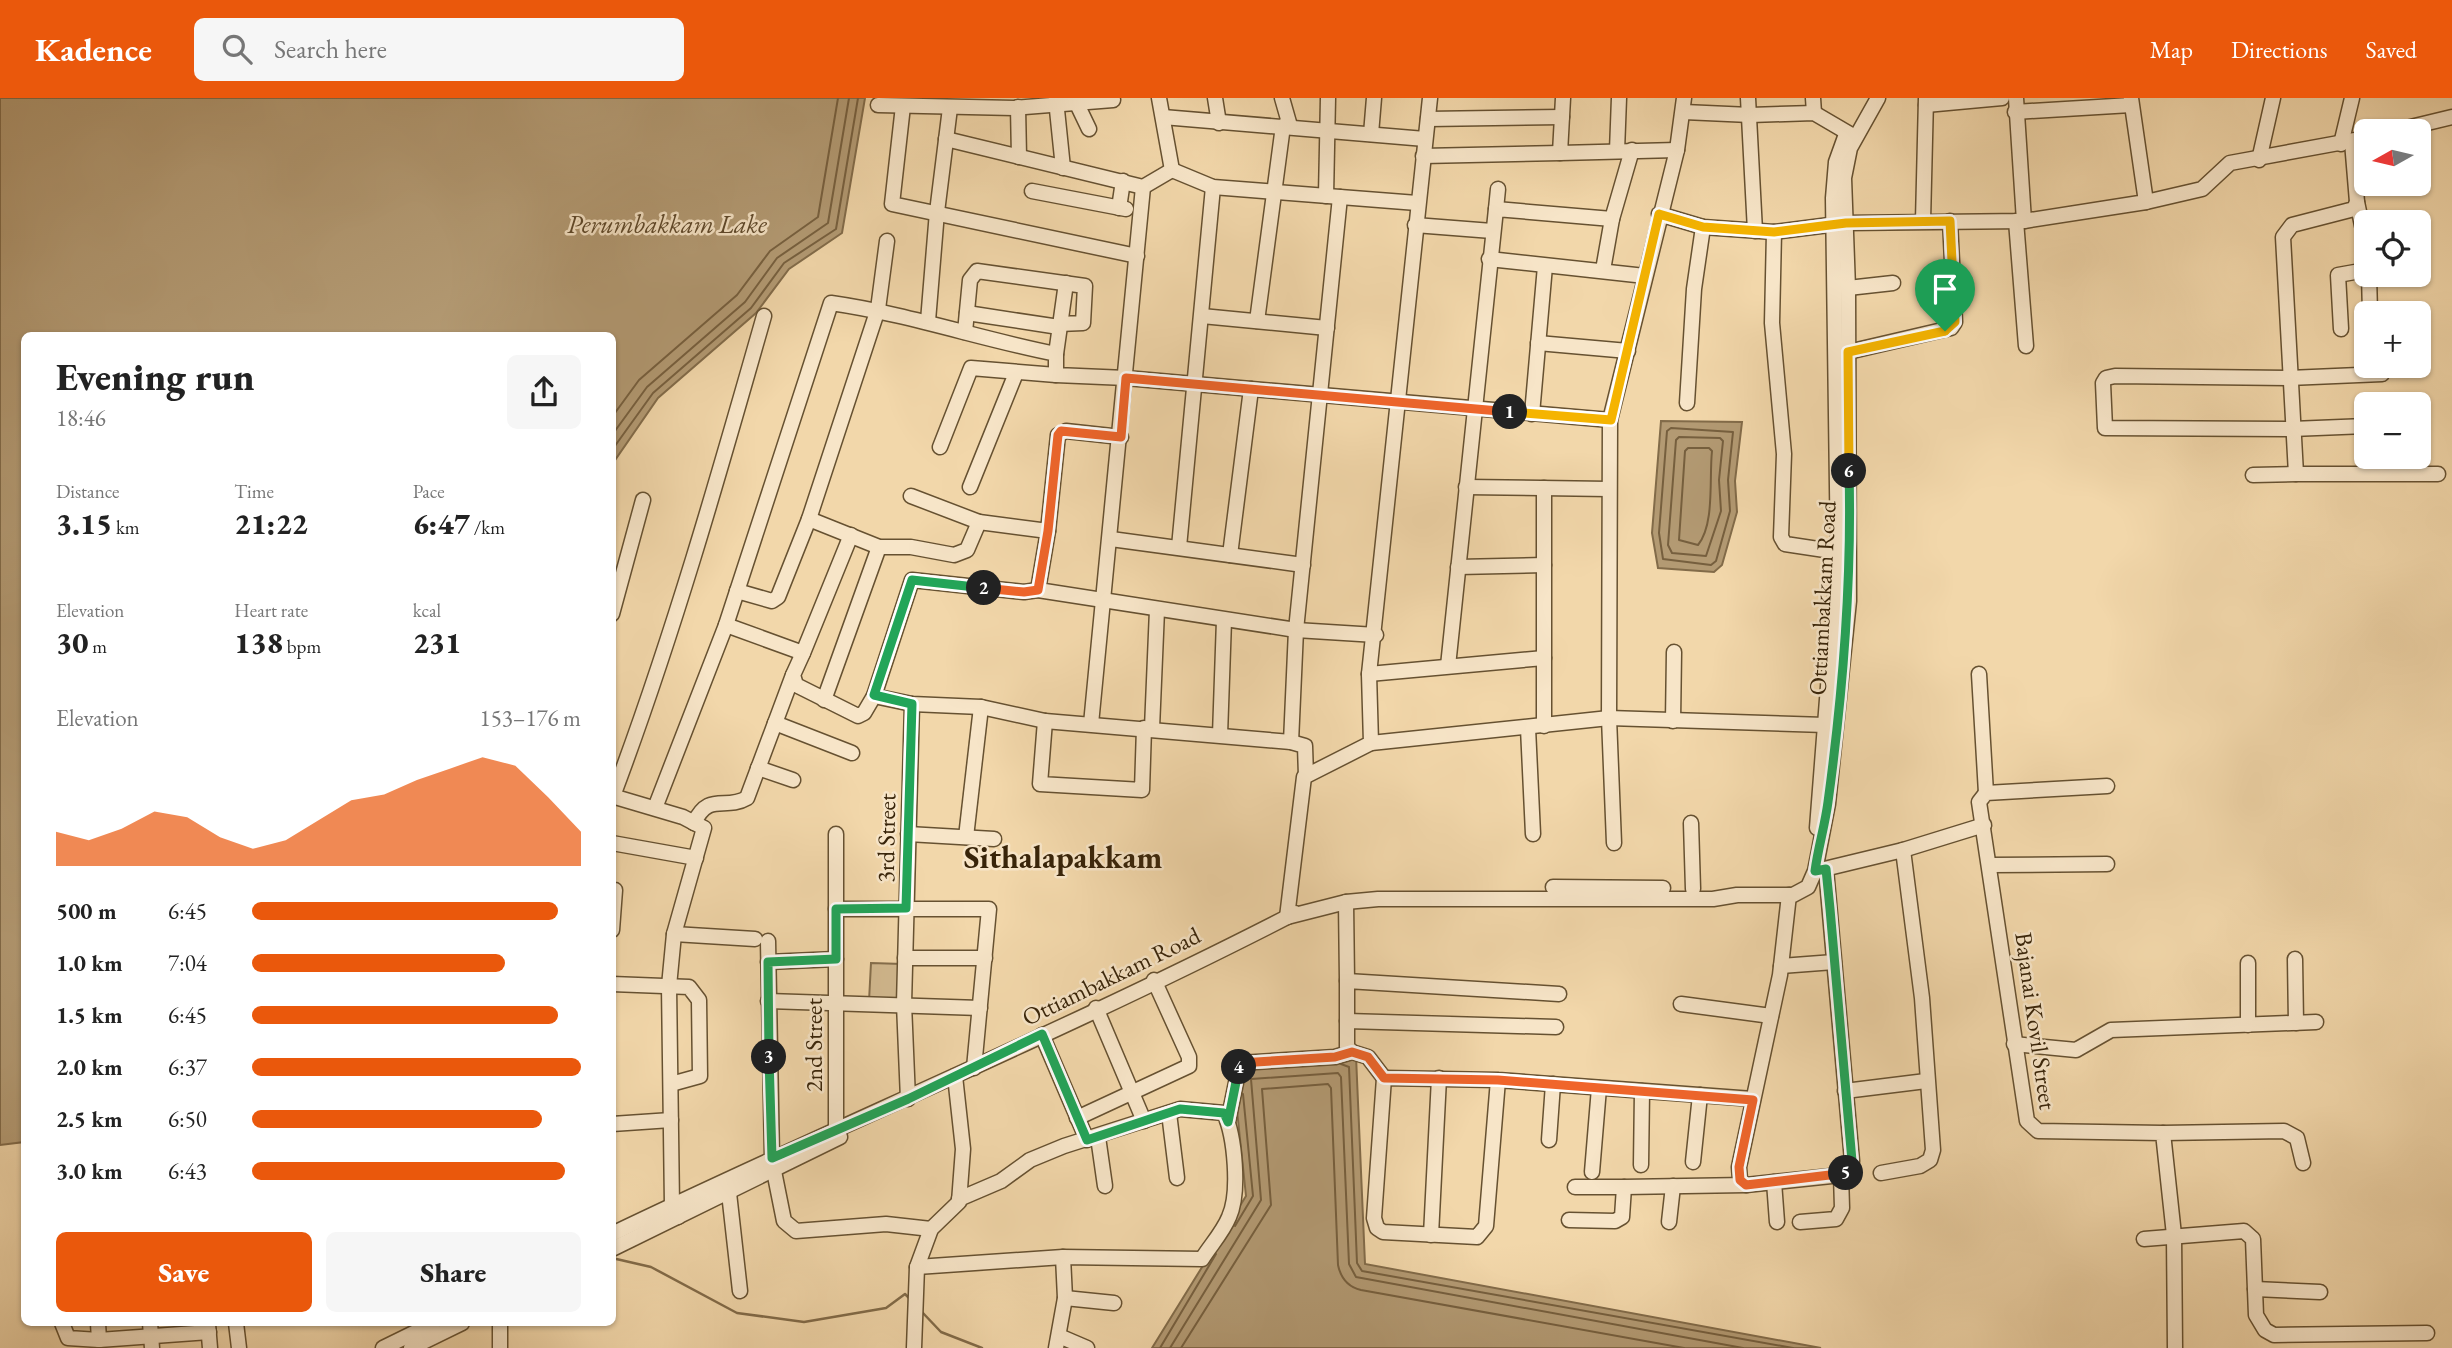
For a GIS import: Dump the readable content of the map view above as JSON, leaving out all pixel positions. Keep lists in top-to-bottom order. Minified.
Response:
{"streets":{"street":["Ottiambakkam Road","3rd Street","Bajanai Kovil Street","2nd Street"]},"crossings":[["Ottiambakkam Road","3rd Street"],["Ottiambakkam Road","2nd Street"]],"districts":["Sithalapakkam"],"water":["Perumbakkam Lake"],"north":"left","page":{"header":"Kadence","search":"Search here","nav":["Map","Directions","Saved"],"map_buttons":["+","−"],"heading":["Evening run","18:46"],"pins":["1","6","2","3","4","5"],"stats":[["Distance","3.15 km"],["Time","21:22"],["Pace","6:47 /km"],["Elevation","30 m"],["Heart rate","138 bpm"],["kcal","231"]],"chart":["Elevation","153–176 m"],"list":[{"name":"500 m","note":"6:45"},{"name":"1.0 km","note":"7:04"},{"name":"1.5 km","note":"6:45"},{"name":"2.0 km","note":"6:37"},{"name":"2.5 km","note":"6:50"},{"name":"3.0 km","note":"6:43"}],"buttons":["Save","Share"]}}
